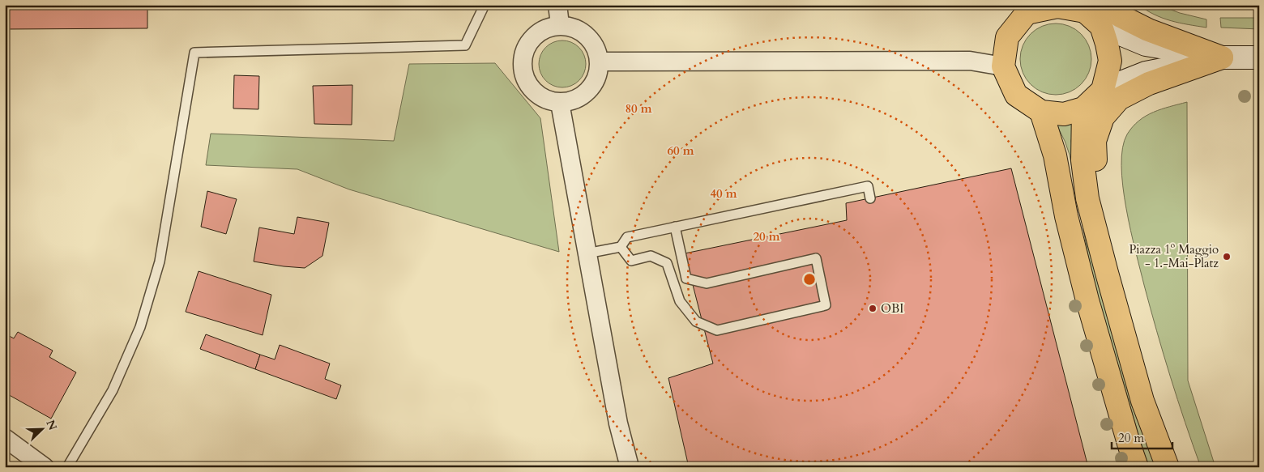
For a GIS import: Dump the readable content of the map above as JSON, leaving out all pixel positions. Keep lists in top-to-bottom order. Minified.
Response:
{"places":["Piazza 1º Maggio - 1.-Mai-Platz","OBI"],"scale_bar":"20 m","north":"top right","rings":["80 m","60 m","40 m","20 m"]}
